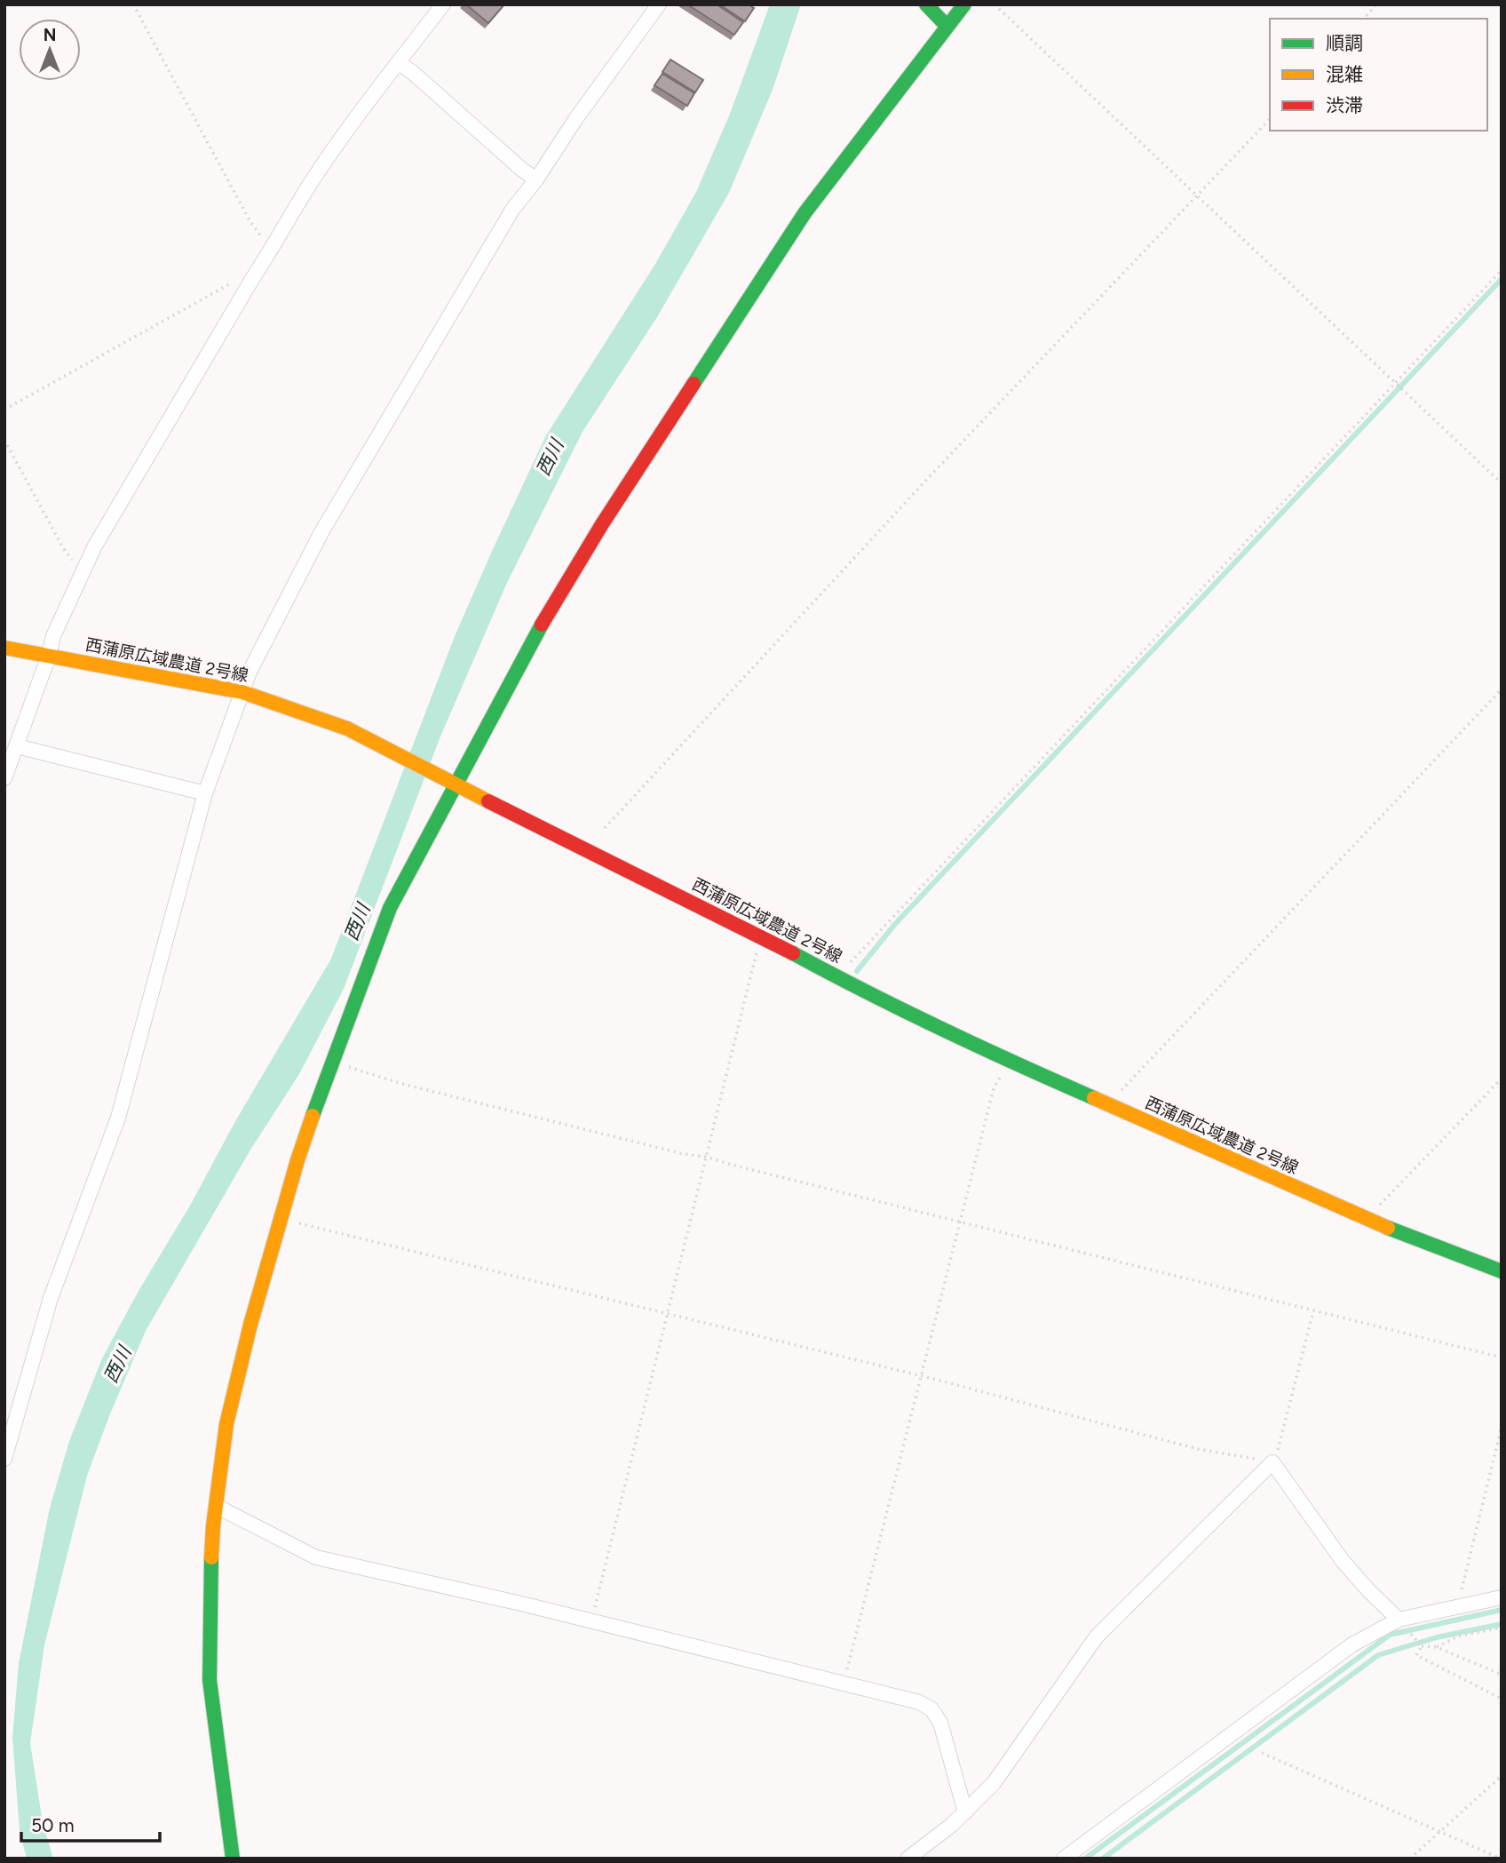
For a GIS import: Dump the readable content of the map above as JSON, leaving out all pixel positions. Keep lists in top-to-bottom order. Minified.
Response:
{"streets":{"street":["西蒲原広域農道 2号線"]},"water":["西川"],"legend":["順調","混雑","渋滞"],"scale_bar":"50 m","north":"top"}
